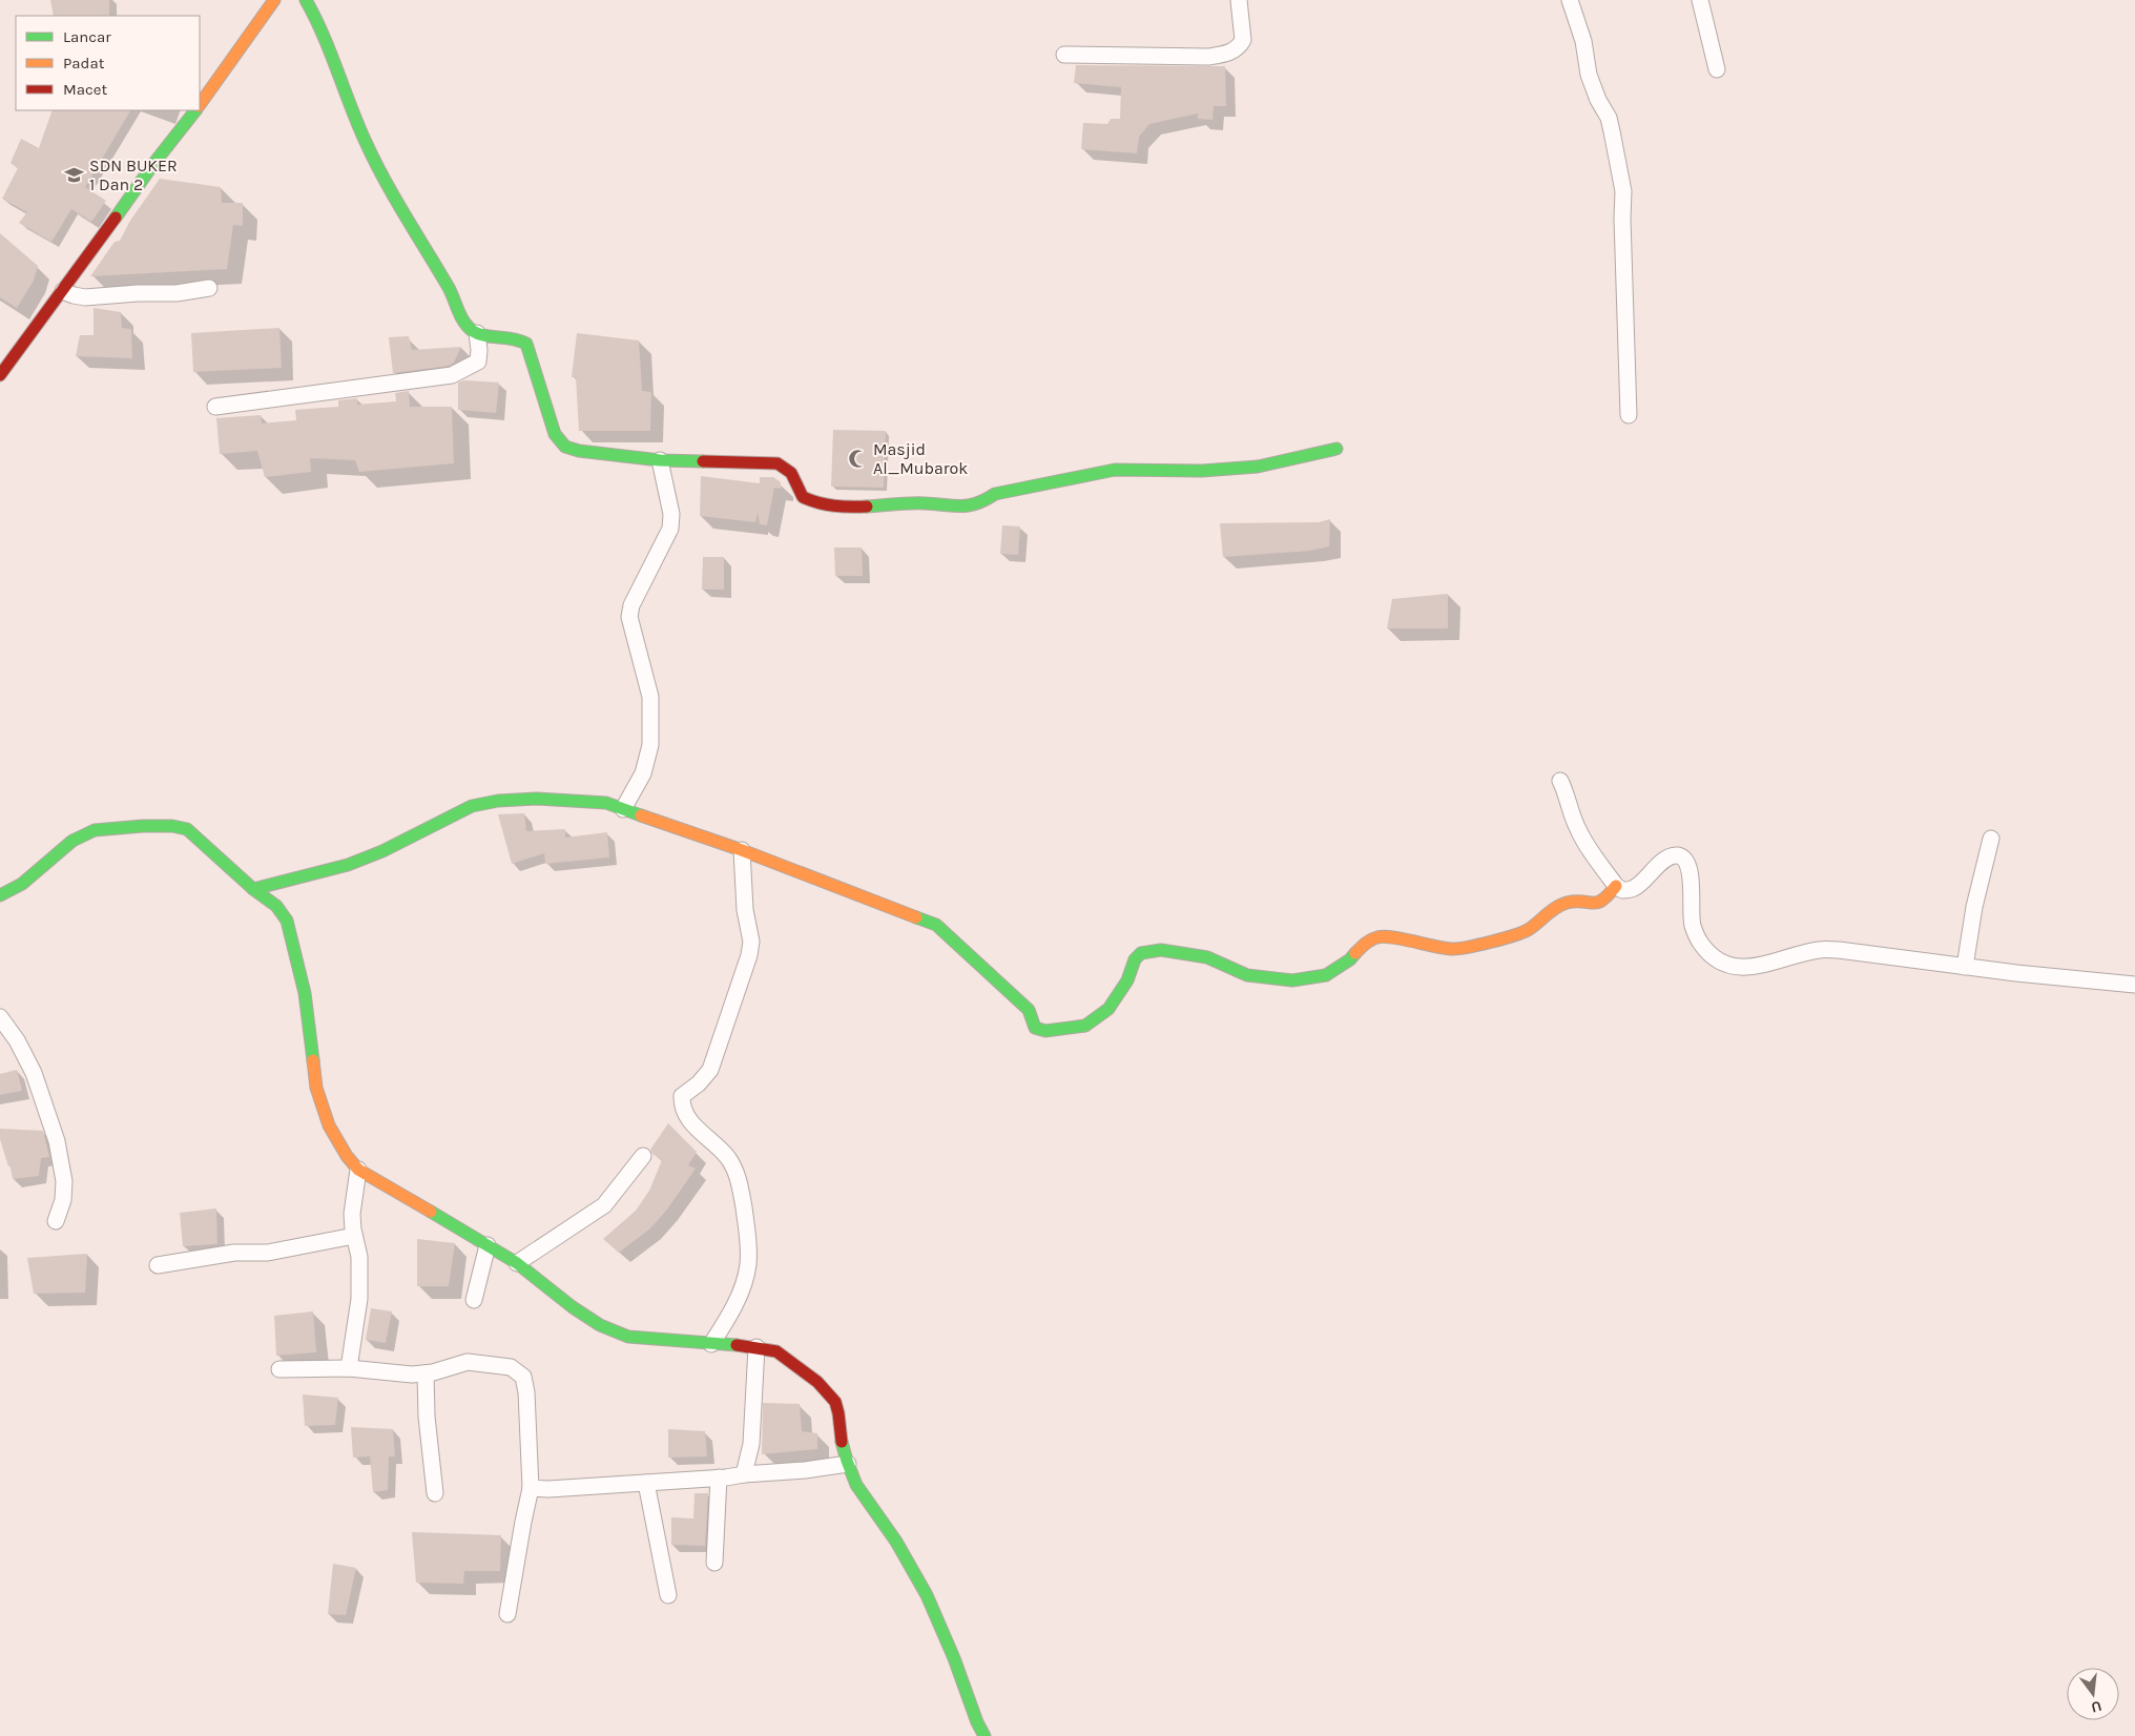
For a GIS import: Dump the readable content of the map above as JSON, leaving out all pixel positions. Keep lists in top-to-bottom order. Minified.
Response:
{"places":{"school or university":["SDN BUKER 1 Dan 2"],"mosque":["Masjid Al_Mubarok"]},"legend":["Lancar","Padat","Macet"],"north":"bottom"}
